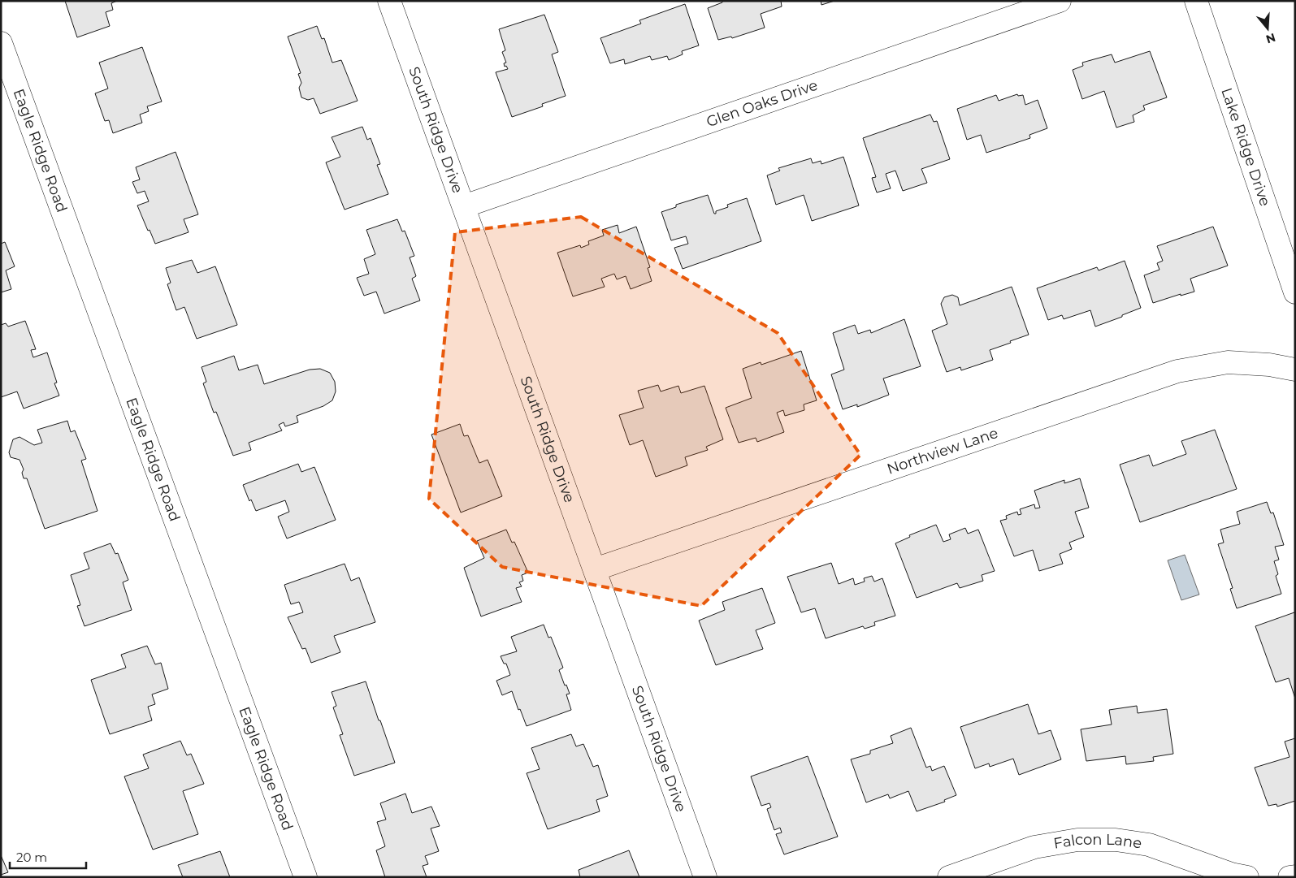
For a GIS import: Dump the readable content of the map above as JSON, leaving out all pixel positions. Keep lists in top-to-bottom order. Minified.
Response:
{"streets":{"street":["Glen Oaks Drive","South Ridge Drive","Lake Ridge Drive","Eagle Ridge Road","Northview Lane","Falcon Lane"]},"crossings":[["Glen Oaks Drive","South Ridge Drive"],["South Ridge Drive","Northview Lane"]],"scale_bar":"20 m","north":"bottom"}
